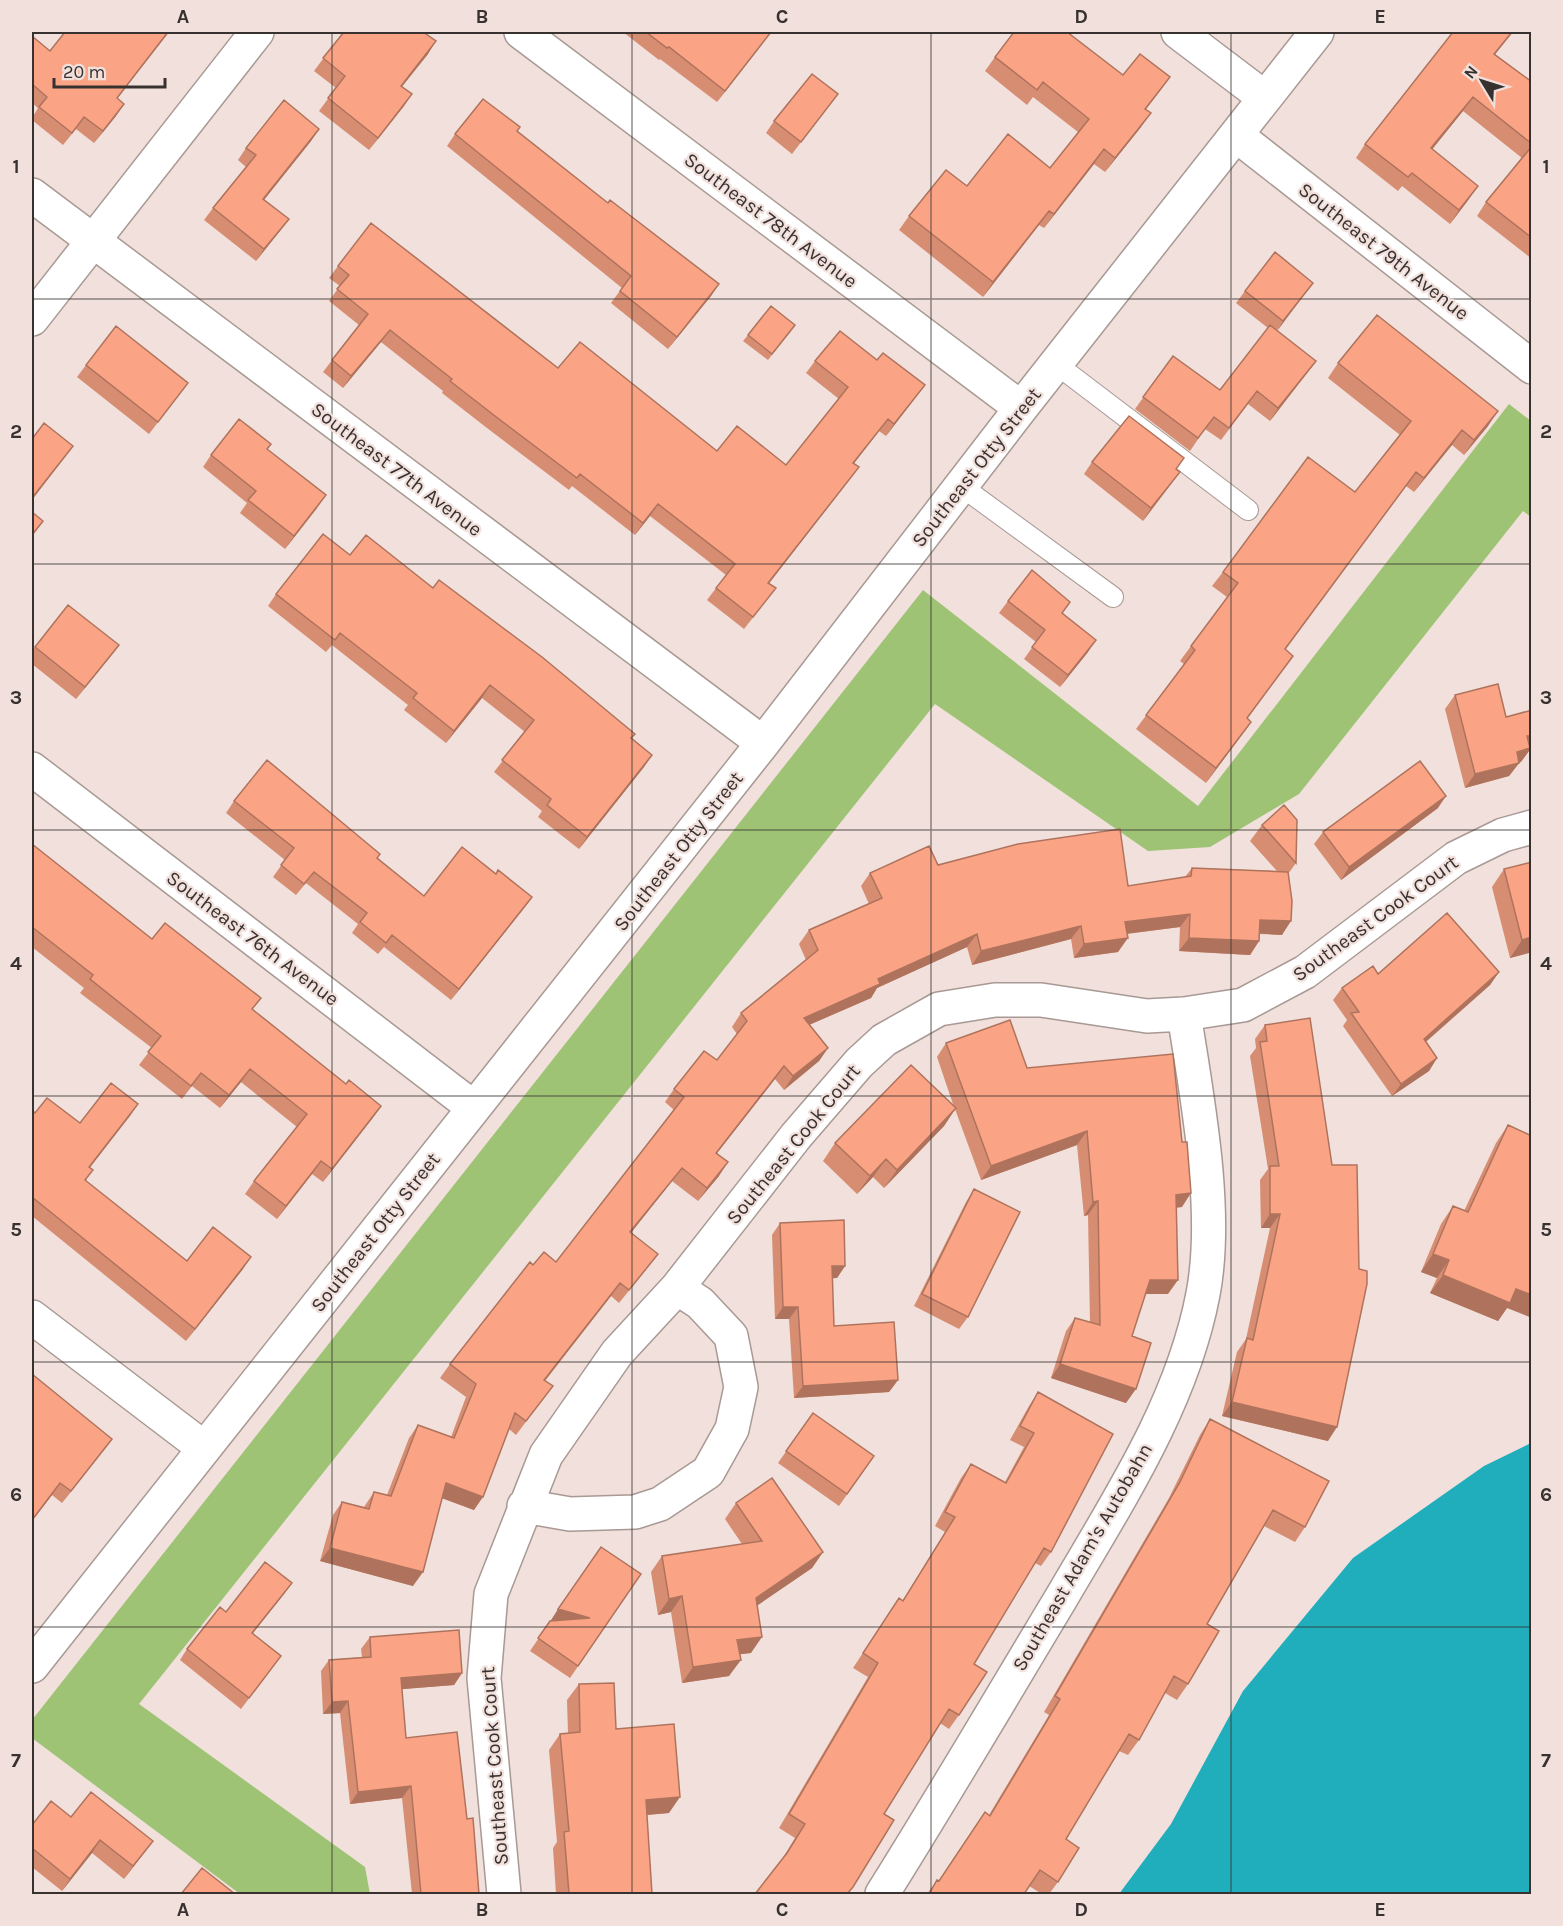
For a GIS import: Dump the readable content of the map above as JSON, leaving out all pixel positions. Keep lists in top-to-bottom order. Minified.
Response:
{"streets":{"street":["Southeast 78th Avenue","Southeast 79th Avenue","Southeast Otty Street","Southeast 77th Avenue","Southeast Cook Court","Southeast 76th Avenue","Southeast Adam's Autobahn"]},"crossings":[["Southeast 78th Avenue","Southeast Otty Street"],["Southeast 79th Avenue","Southeast Otty Street"],["Southeast Otty Street","Southeast 77th Avenue"],["Southeast Otty Street","Southeast 76th Avenue"],["Southeast Cook Court","Southeast Adam's Autobahn"]],"scale_bar":"20 m","north":"top left","grid":{"columns":["A","B","C","D","E"],"rows":["1","2","3","4","5","6","7"]}}
